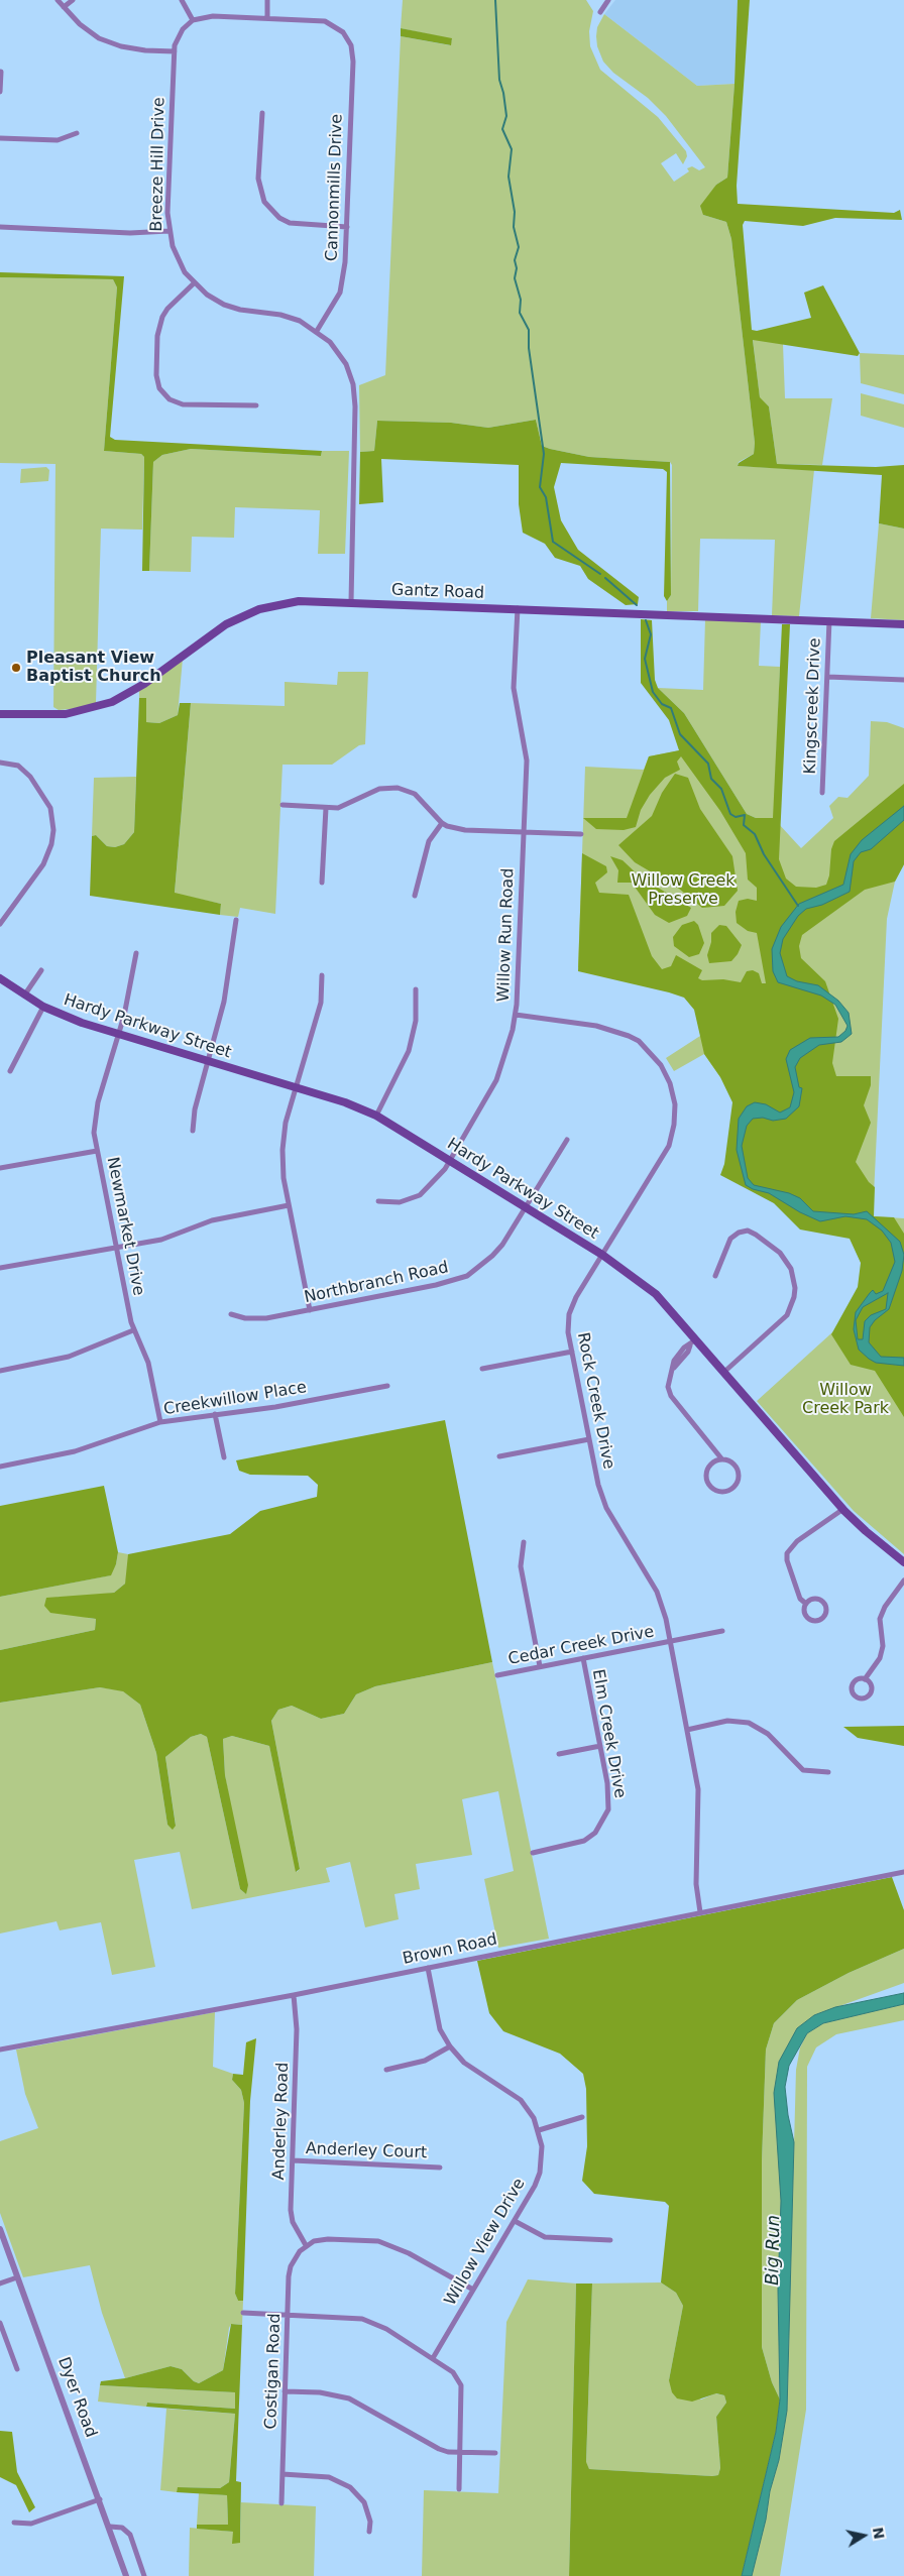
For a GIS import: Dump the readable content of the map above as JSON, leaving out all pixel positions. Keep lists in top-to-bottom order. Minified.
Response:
{"streets":{"main road":["Gantz Road","Hardy Parkway Street"],"street":["Breeze Hill Drive","Cannonmills Drive","Kingscreek Drive","Willow Run Road","Newmarket Drive","Northbranch Road","Creekwillow Place","Rock Creek Drive","Cedar Creek Drive","Elm Creek Drive","Brown Road","Anderley Road","Anderley Court","Willow View Drive","Costigan Road","Dyer Road"]},"crossings":[["Breeze Hill Drive","Cannonmills Drive"],["Breeze Hill Drive","Gantz Road"],["Gantz Road","Kingscreek Drive"],["Gantz Road","Willow Run Road"],["Willow Run Road","Hardy Parkway Street"],["Willow Run Road","Rock Creek Drive"],["Hardy Parkway Street","Newmarket Drive"],["Hardy Parkway Street","Northbranch Road"],["Hardy Parkway Street","Rock Creek Drive"],["Newmarket Drive","Creekwillow Place"],["Rock Creek Drive","Cedar Creek Drive"],["Rock Creek Drive","Brown Road"],["Cedar Creek Drive","Elm Creek Drive"],["Brown Road","Anderley Road"],["Brown Road","Willow View Drive"],["Anderley Road","Anderley Court"],["Anderley Road","Costigan Road"]],"water":["Big Run"],"parks":["Willow Creek Preserve","Willow Creek Park"],"places":["Pleasant View Baptist Church"],"north":"right"}
